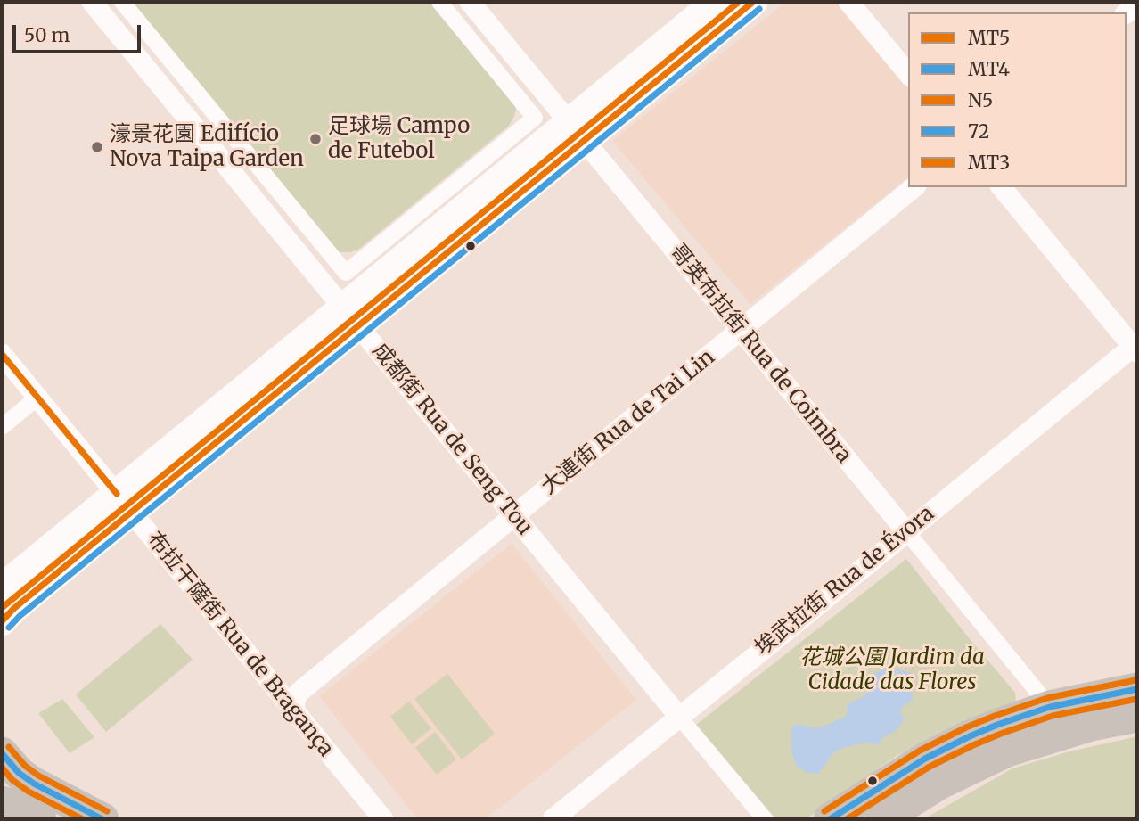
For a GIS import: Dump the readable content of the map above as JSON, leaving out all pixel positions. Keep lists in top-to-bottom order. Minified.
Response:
{"streets":{"street":["哥英布拉街 Rua de Coimbra","大連街 Rua de Tai Lin","成都街 Rua de Seng Tou","埃武拉街 Rua de Évora","布拉干薩街 Rua de Bragança"]},"crossings":[["哥英布拉街 Rua de Coimbra","大連街 Rua de Tai Lin"],["哥英布拉街 Rua de Coimbra","埃武拉街 Rua de Évora"],["大連街 Rua de Tai Lin","成都街 Rua de Seng Tou"],["大連街 Rua de Tai Lin","布拉干薩街 Rua de Bragança"],["成都街 Rua de Seng Tou","埃武拉街 Rua de Évora"]],"parks":["花城公園 Jardim da Cidade das Flores"],"places":["足球場 Campo de Futebol","濠景花園 Edifício Nova Taipa Garden"],"lines":["transit line MT5","transit line N5","transit line MT4","transit line 72","transit line MT3"],"legend":["MT5","MT4","N5","72","MT3"],"scale_bar":"50 m"}
